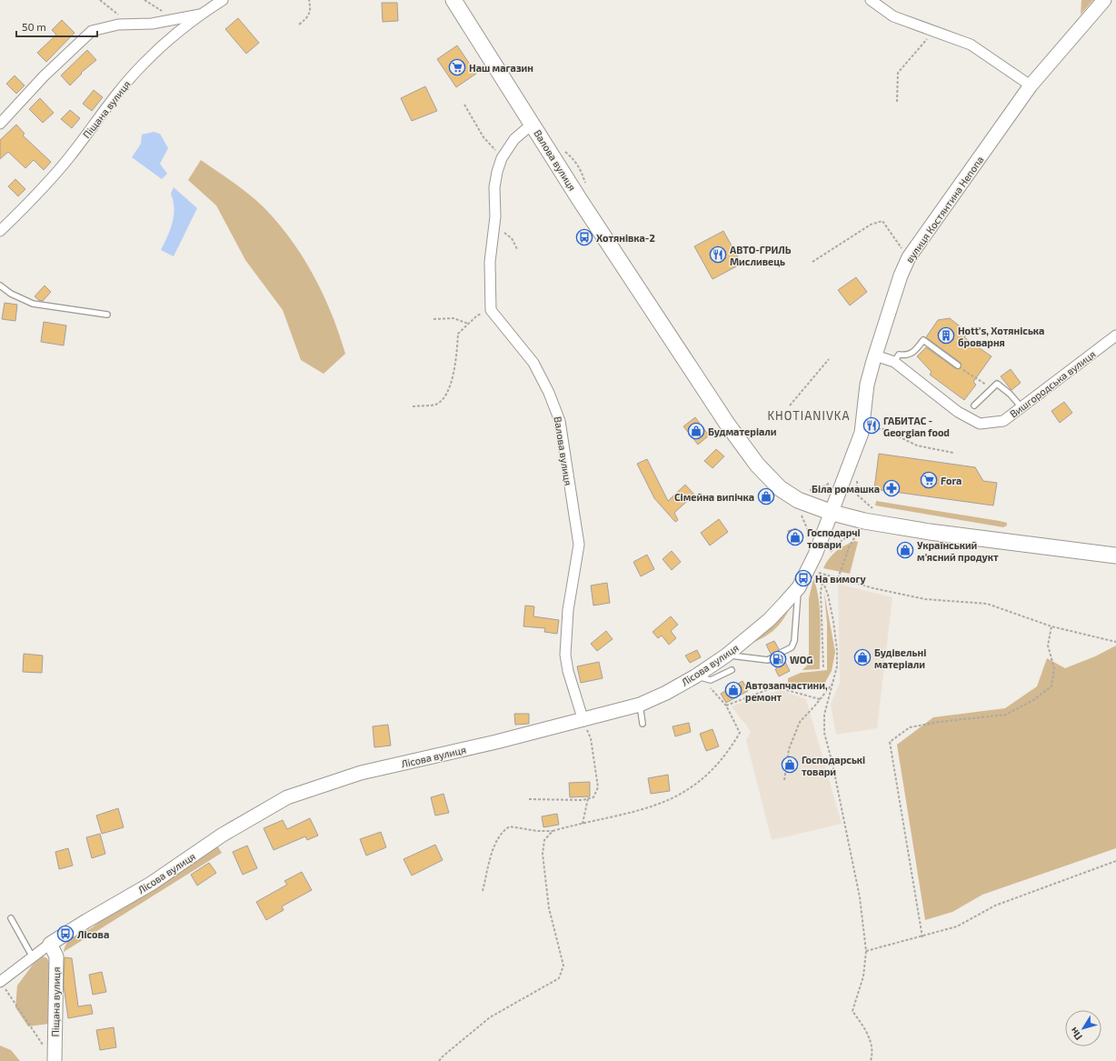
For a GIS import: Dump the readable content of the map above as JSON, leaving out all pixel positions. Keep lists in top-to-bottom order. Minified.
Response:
{"streets":{"main road":["Валова вулиця"],"street":["Піщана вулиця","вулиця Костянтина Непопа","Вишгородська вулиця","Лісова вулиця"]},"crossings":[["Піщана вулиця","Лісова вулиця"],["Валова вулиця","вулиця Костянтина Непопа"],["Валова вулиця","Лісова вулиця"],["вулиця Костянтина Непопа","Вишгородська вулиця"],["вулиця Костянтина Непопа","Лісова вулиця"]],"districts":["KHOTIANIVKA"],"places":{"supermarket":["Наш магазин","Fora"],"bus stop":["Хотянівка-2","На вимогу","Лісова"],"restaurant":["АВТО-ГРИЛЬ Мисливець","ГАБИТАС - Georgian food"],"building":["Hott's, Хотяніська броварня"],"shop":["Будматеріали","Сімейна випічка","Господарчі товари","Український м'ясний продукт","Будівельні матеріали","Автозапчастини, ремонт","Господарські товари"],"pharmacy":["Біла ромашка"],"fuel station":["WOG"]},"scale_bar":"50 m","north":"bottom left"}
